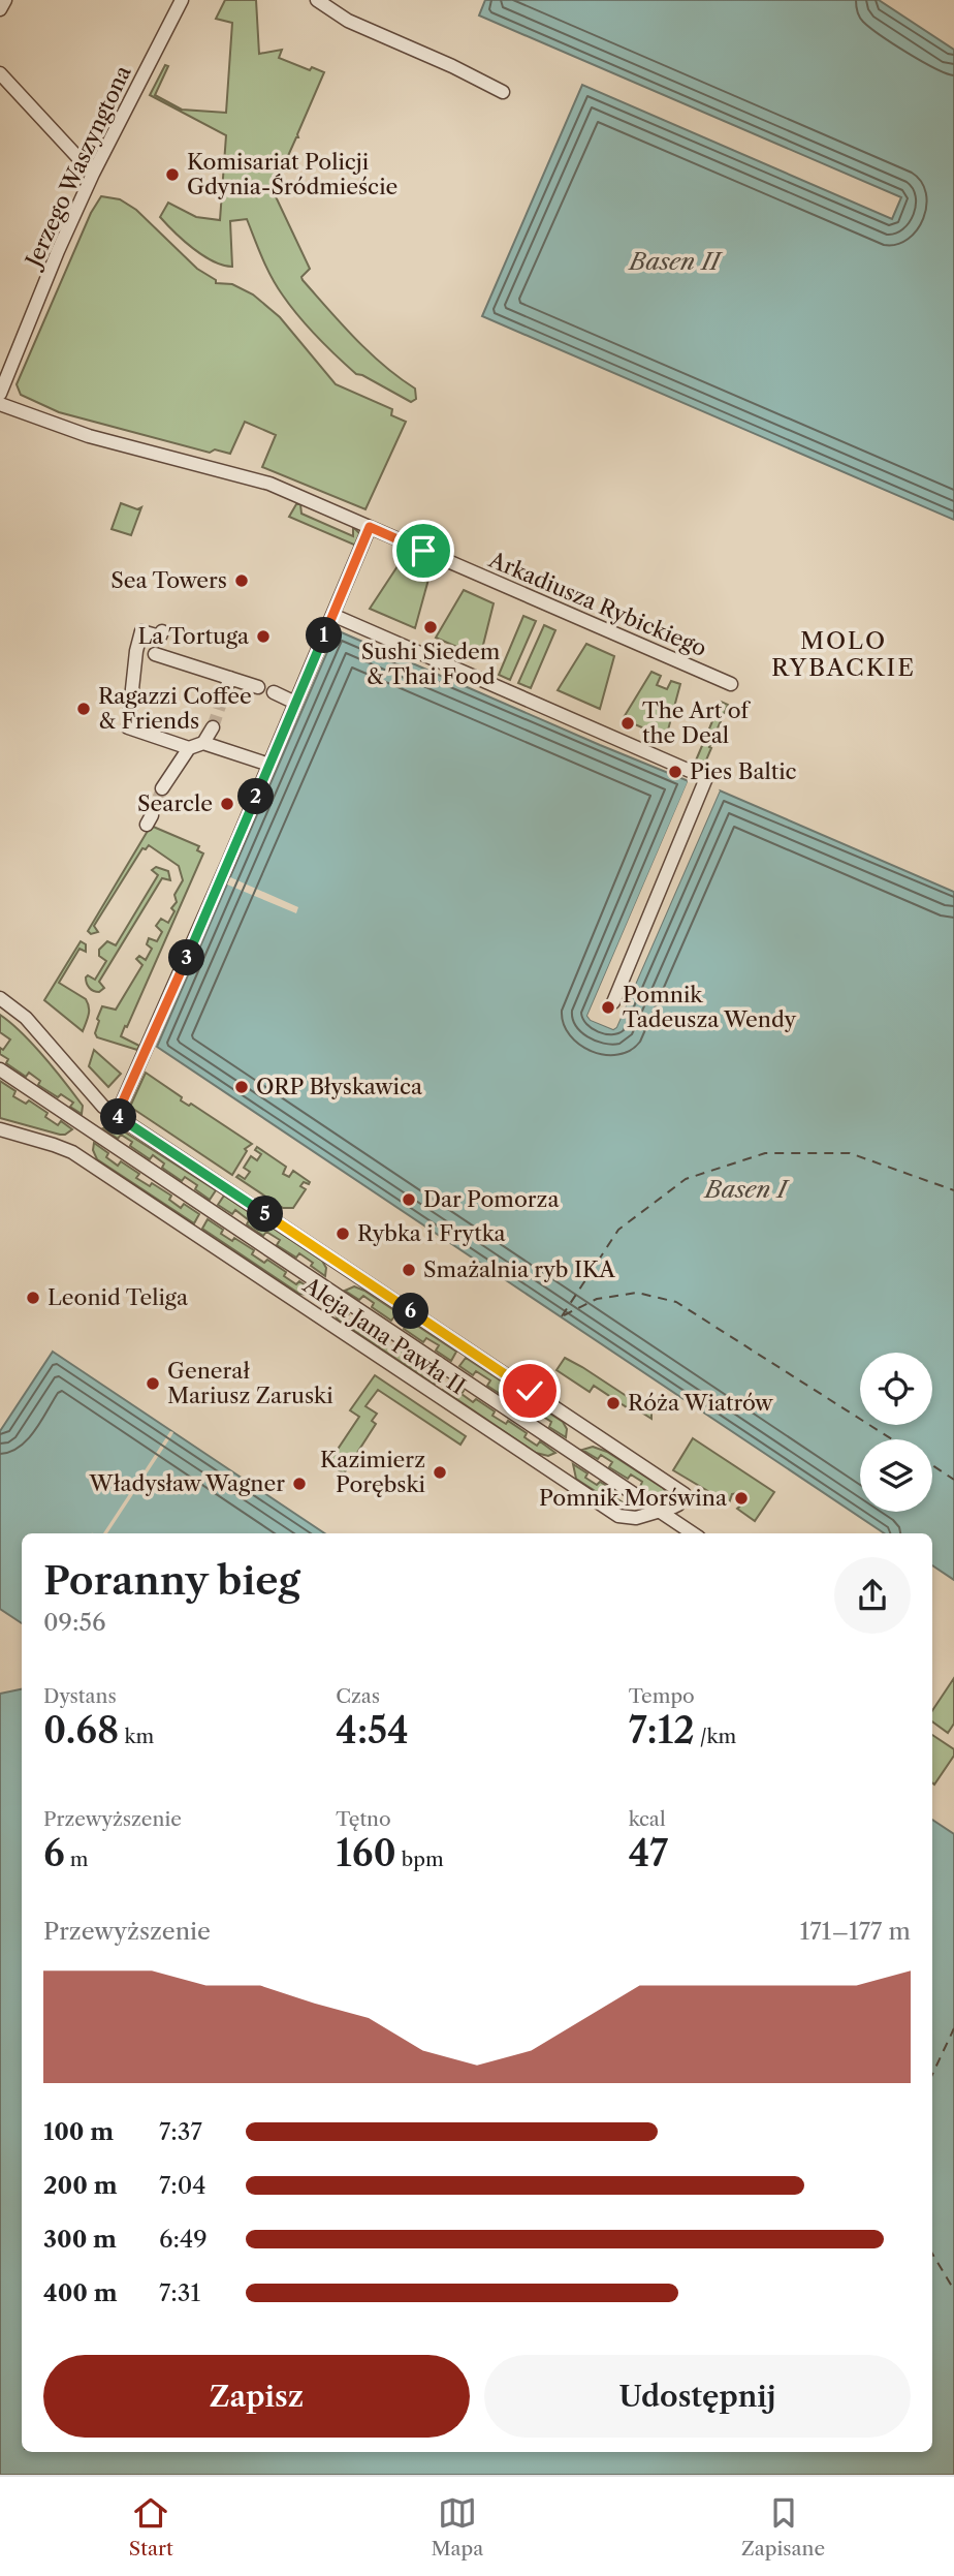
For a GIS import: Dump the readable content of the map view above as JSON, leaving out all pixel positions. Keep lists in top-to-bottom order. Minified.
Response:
{"streets":{"street":["Jerzego Waszyngtona","Arkadiusza Rybickiego","Aleja Jana Pawła II"]},"districts":["MOLO RYBACKIE"],"water":["Basen II","Basen I"],"places":["Komisariat Policji Gdynia-Śródmieście","Sea Towers","Sushi Siedem & Thai Food","La Tortuga","Ragazzi Coffee & Friends","The Art of the Deal","Pies Baltic","Searcle","Pomnik Tadeusza Wendy","ORP Błyskawica","Dar Pomorza","Rybka i Frytka","Smażalnia ryb IKA","Leonid Teliga","Generał Mariusz Zaruski","Róża Wiatrów","Kazimierz Porębski","Władysław Wagner","Pomnik Morświna"],"page":{"pins":["1","2","3","4","5","6"],"heading":["Poranny bieg","09:56"],"stats":[["Dystans","0.68 km"],["Czas","4:54"],["Tempo","7:12 /km"],["Przewyższenie","6 m"],["Tętno","160 bpm"],["kcal","47"]],"chart":["Przewyższenie","171–177 m"],"list":[{"name":"100 m","note":"7:37"},{"name":"200 m","note":"7:04"},{"name":"300 m","note":"6:49"},{"name":"400 m","note":"7:31"}],"buttons":["Zapisz","Udostępnij"],"tabs":["Start","Mapa","Zapisane"]}}
